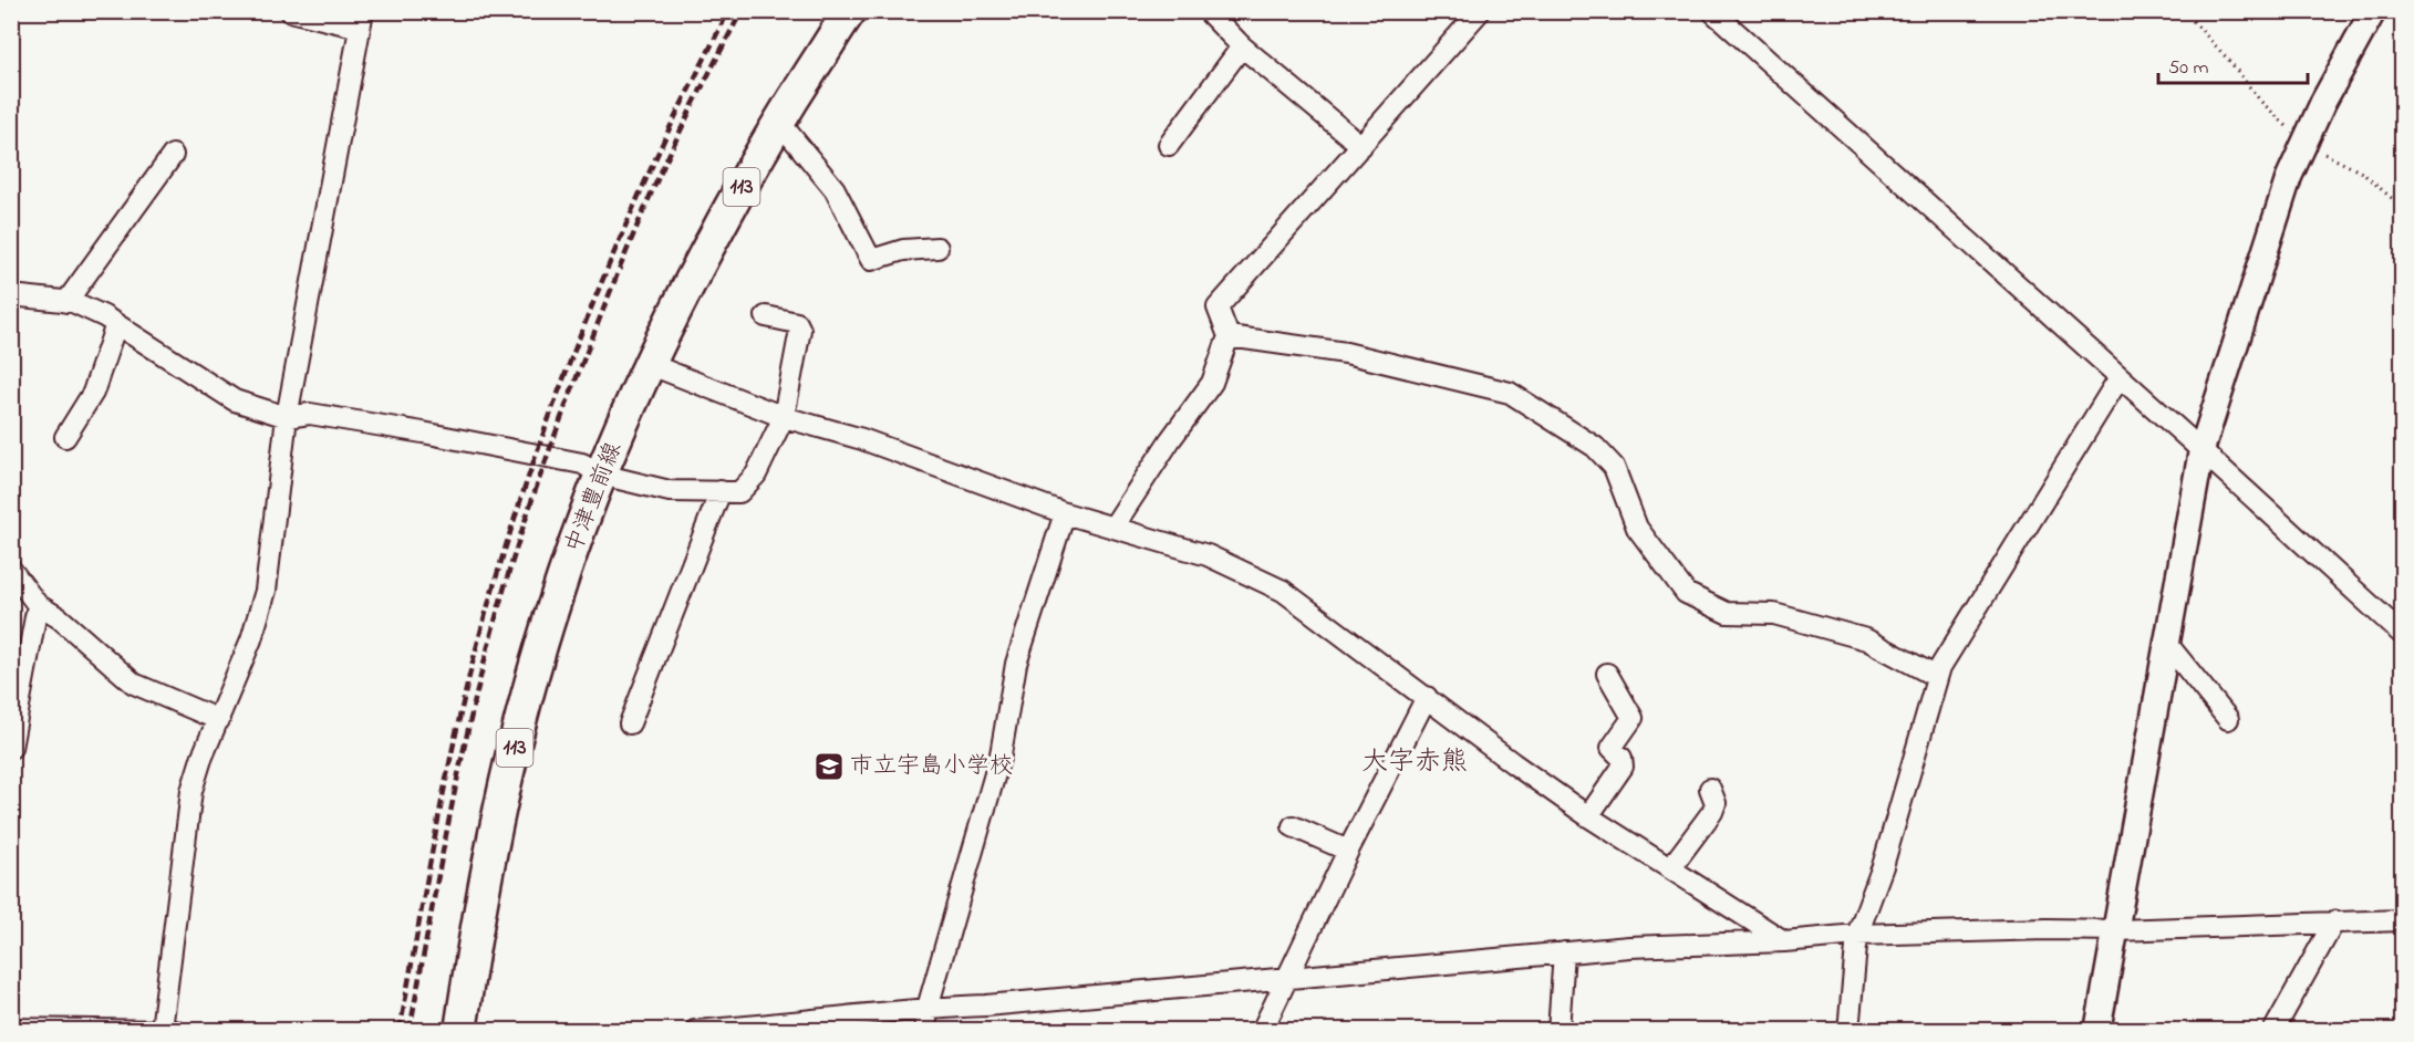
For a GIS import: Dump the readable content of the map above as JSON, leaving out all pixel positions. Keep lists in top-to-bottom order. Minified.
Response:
{"streets":{"main road":["113","中津豊前線"]},"districts":["大字赤熊"],"places":{"school or university":["市立宇島小学校"]},"scale_bar":"50 m"}
